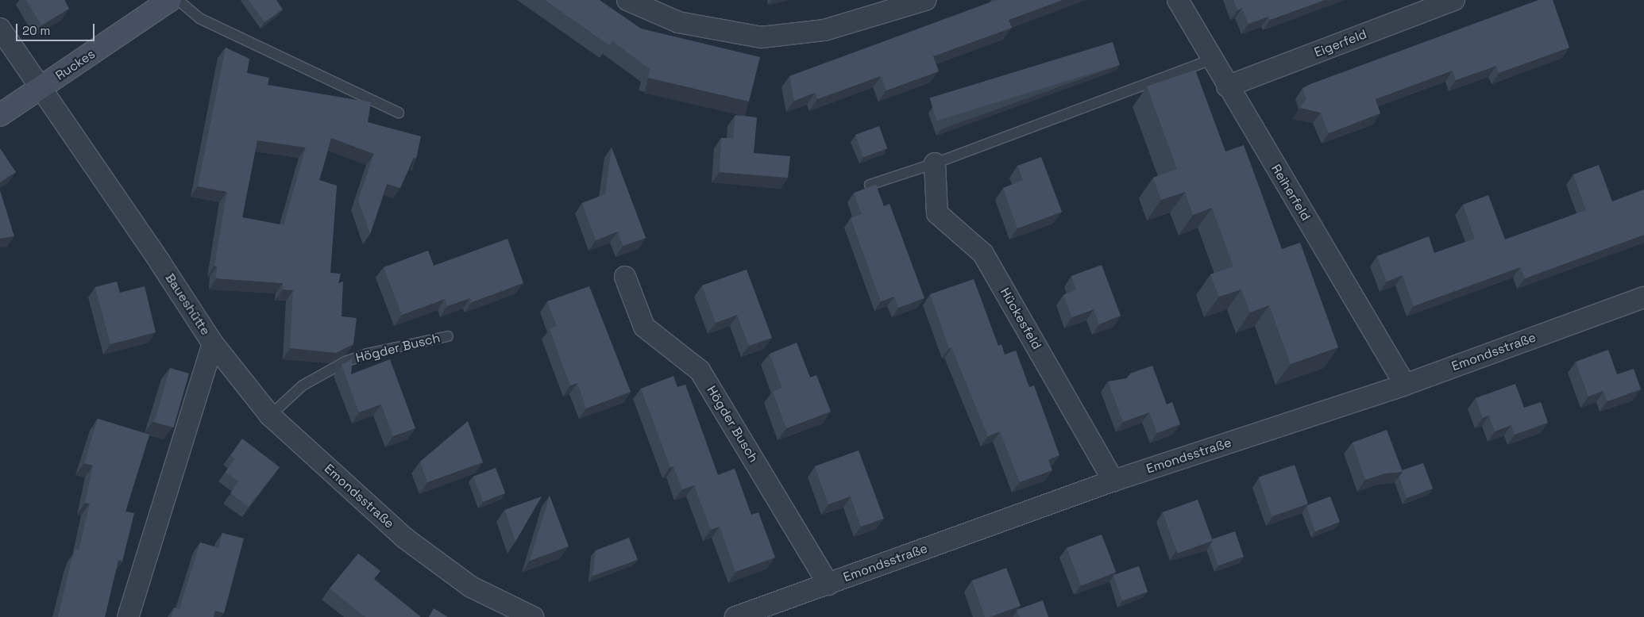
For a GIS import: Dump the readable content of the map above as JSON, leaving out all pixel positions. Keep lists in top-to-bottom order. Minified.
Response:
{"streets":{"main road":["Ruckes"],"street":["Eigerfeld","Reiherfeld","Baueshütte","Hückesfeld","Högder Busch","Emondsstraße"]},"crossings":[["Eigerfeld","Reiherfeld"],["Ruckes","Baueshütte"],["Reiherfeld","Emondsstraße"],["Baueshütte","Emondsstraße"],["Hückesfeld","Emondsstraße"],["Högder Busch","Emondsstraße"]],"scale_bar":"20 m"}
